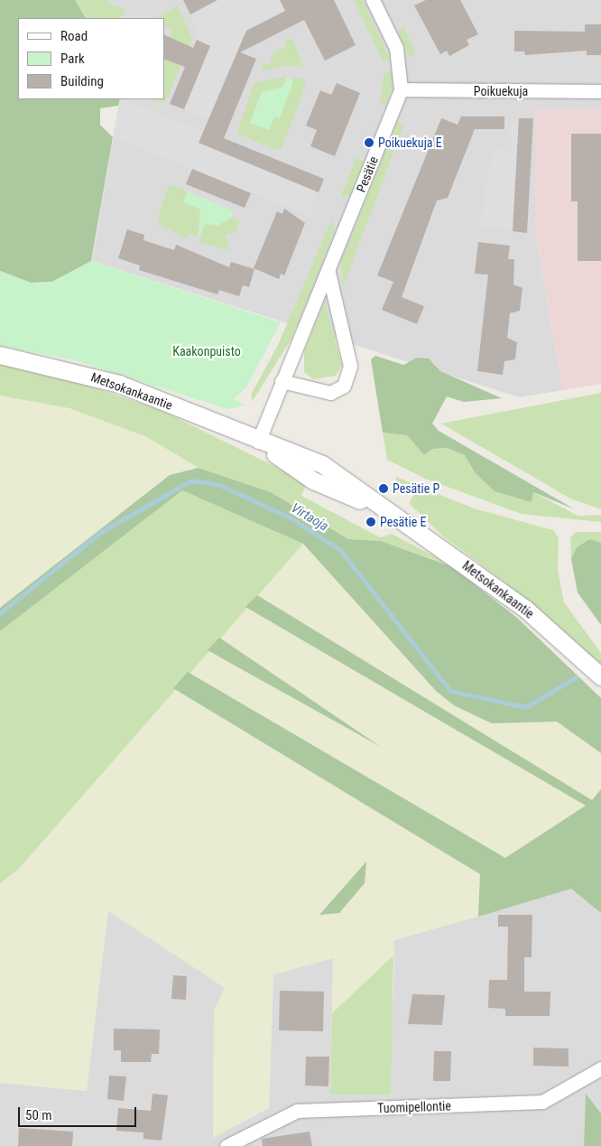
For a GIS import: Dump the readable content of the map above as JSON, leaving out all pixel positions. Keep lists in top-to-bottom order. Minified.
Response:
{"streets":{"street":["Poikuekuja","Pesätie","Metsokankaantie","Tuomipellontie"]},"crossings":[["Poikuekuja","Pesätie"],["Pesätie","Metsokankaantie"]],"water":["Virtaoja"],"parks":["Kaakonpuisto"],"places":["Poikuekuja E","Pesätie P","Pesätie E"],"legend":["Road","Park","Building"],"scale_bar":"50 m"}
